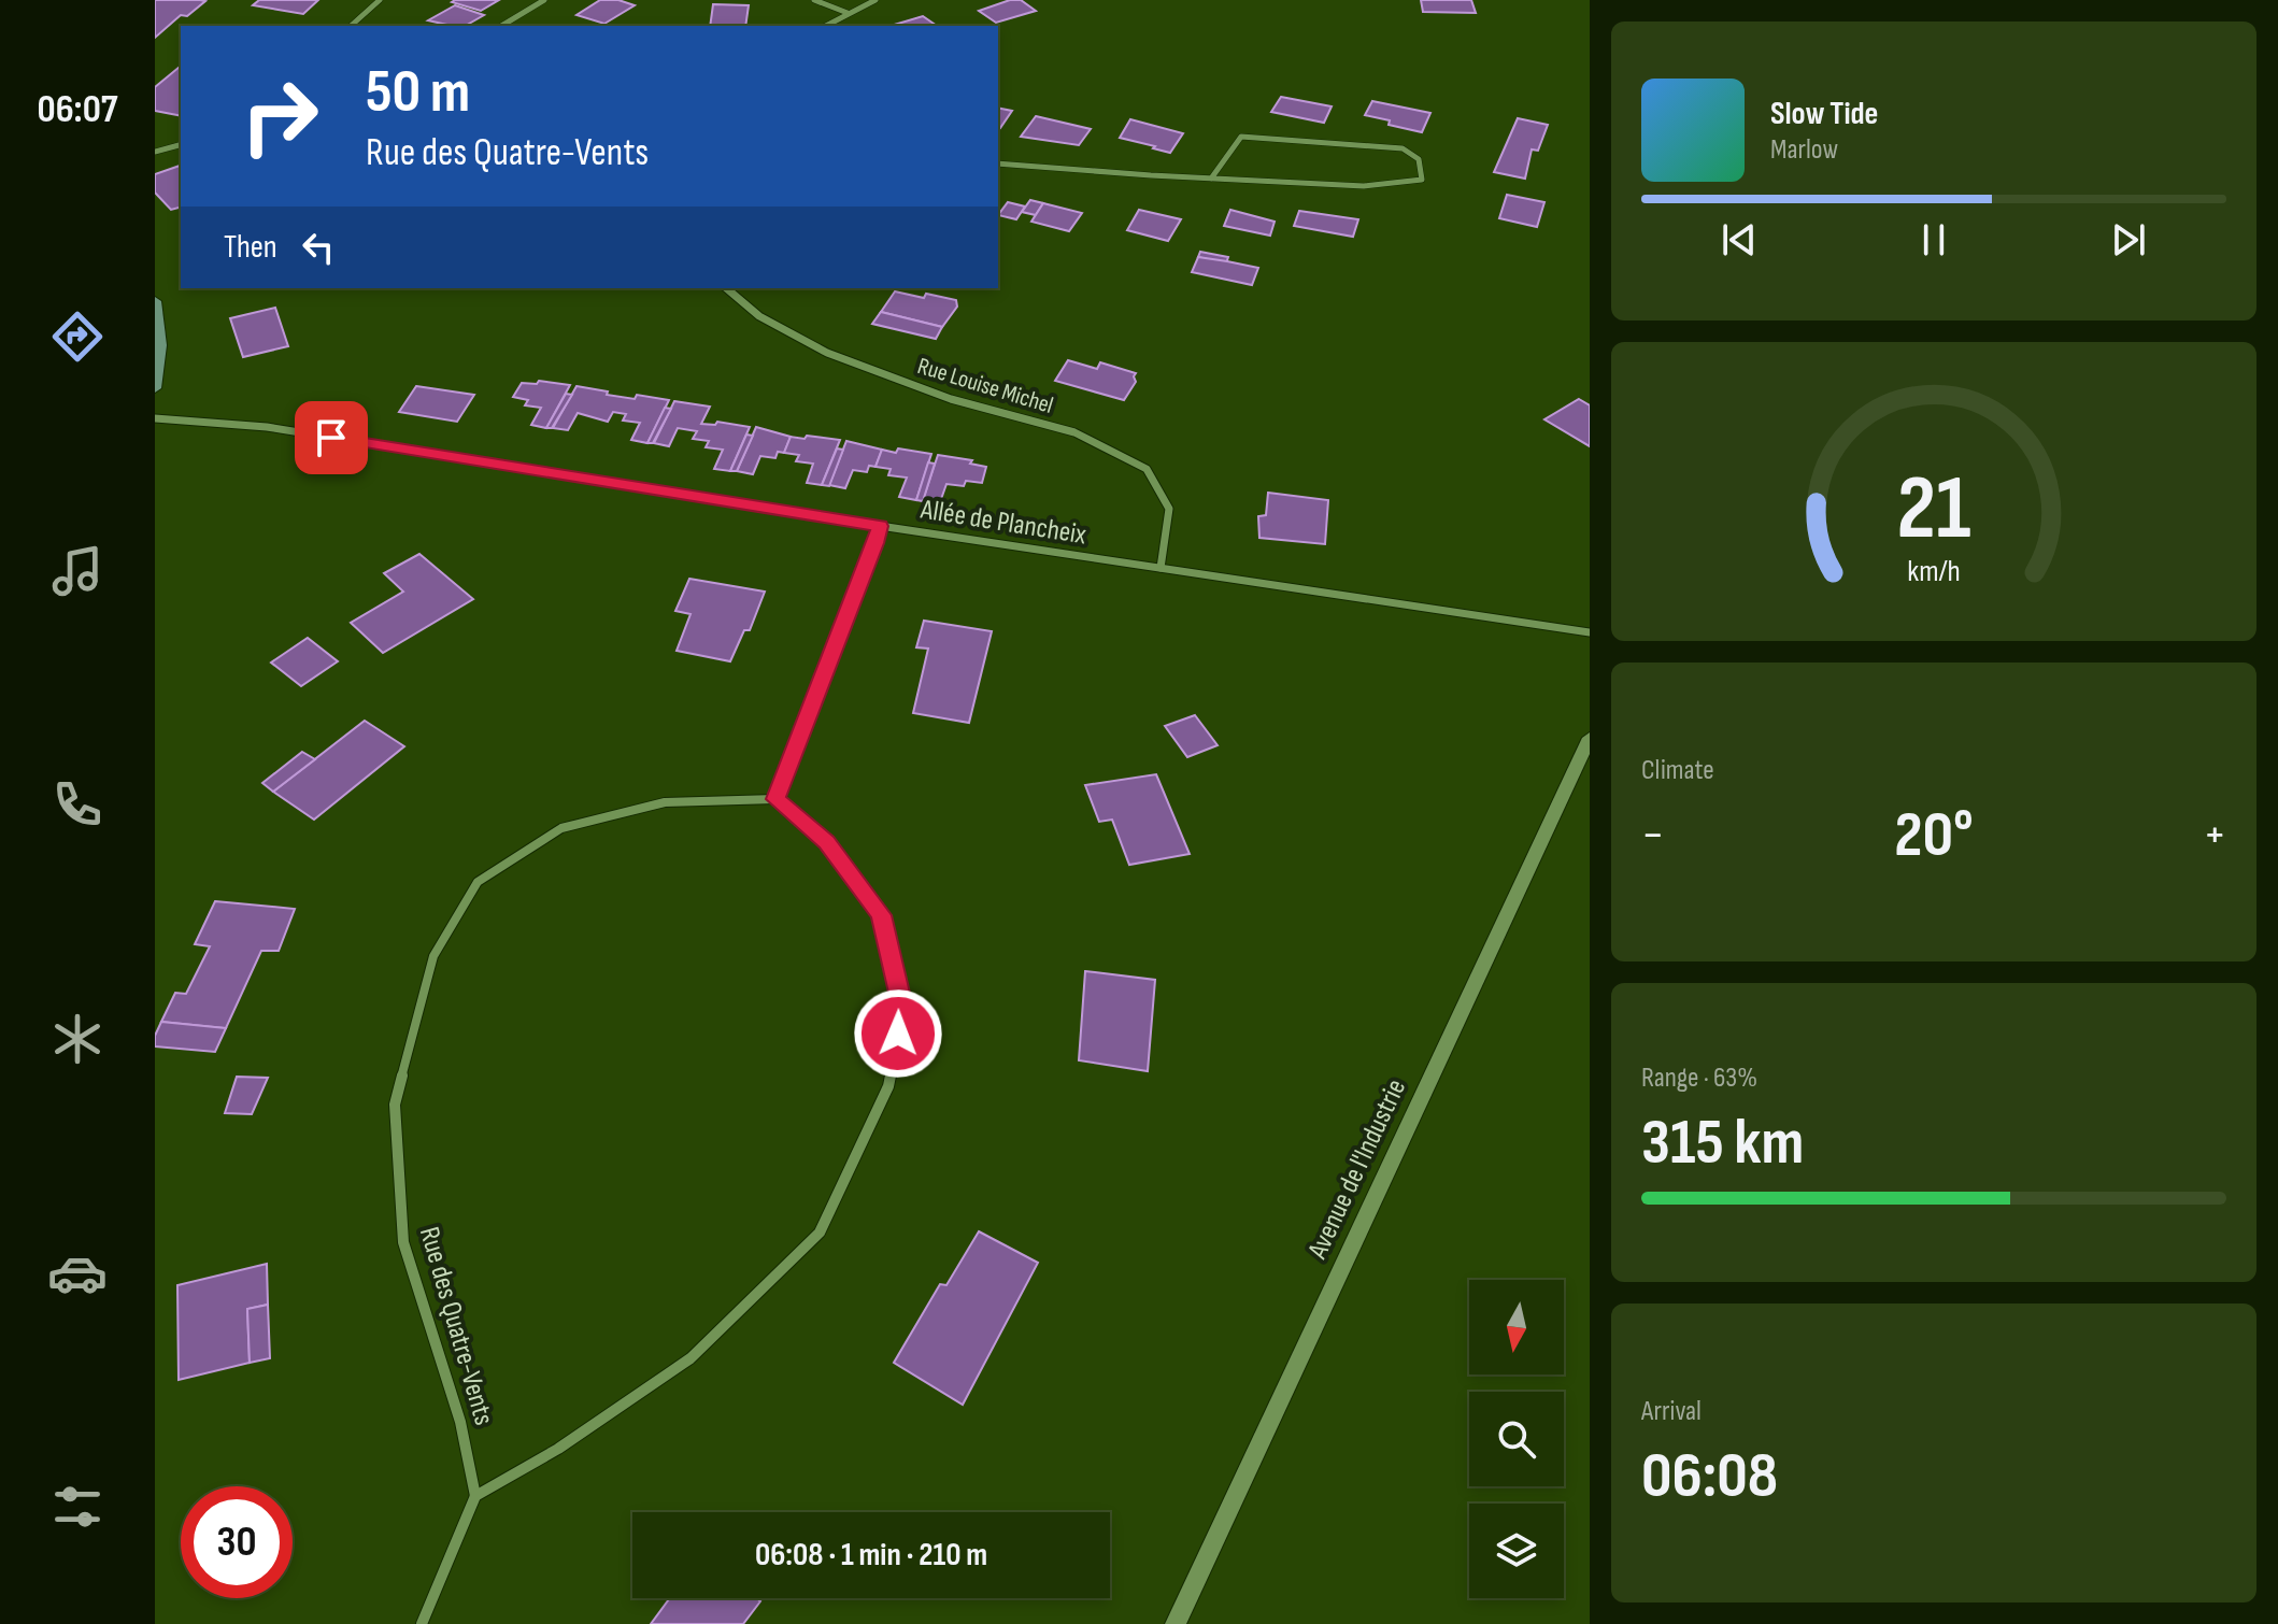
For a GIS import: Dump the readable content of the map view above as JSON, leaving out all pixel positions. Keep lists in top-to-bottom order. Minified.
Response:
{"streets":{"street":["Rue Louise Michel","Allée de Plancheix","Avenue de l'Industrie","Rue des Quatre-Vents"]},"crossings":[["Rue Louise Michel","Allée de Plancheix"]],"north":"bottom","page":{"tabs":"06:07","turn":["50 m","Rue des Quatre-Vents"],"song":["Slow Tide","Marlow"],"then":"Then","tile":["Climate",["Range · 63%","315 km"],["Arrival","06:08"]],"heat":["−","20°","+"],"limit":"30","trip":"06:08 · 1 min · 210 m","gauge":["21","km/h"]}}
